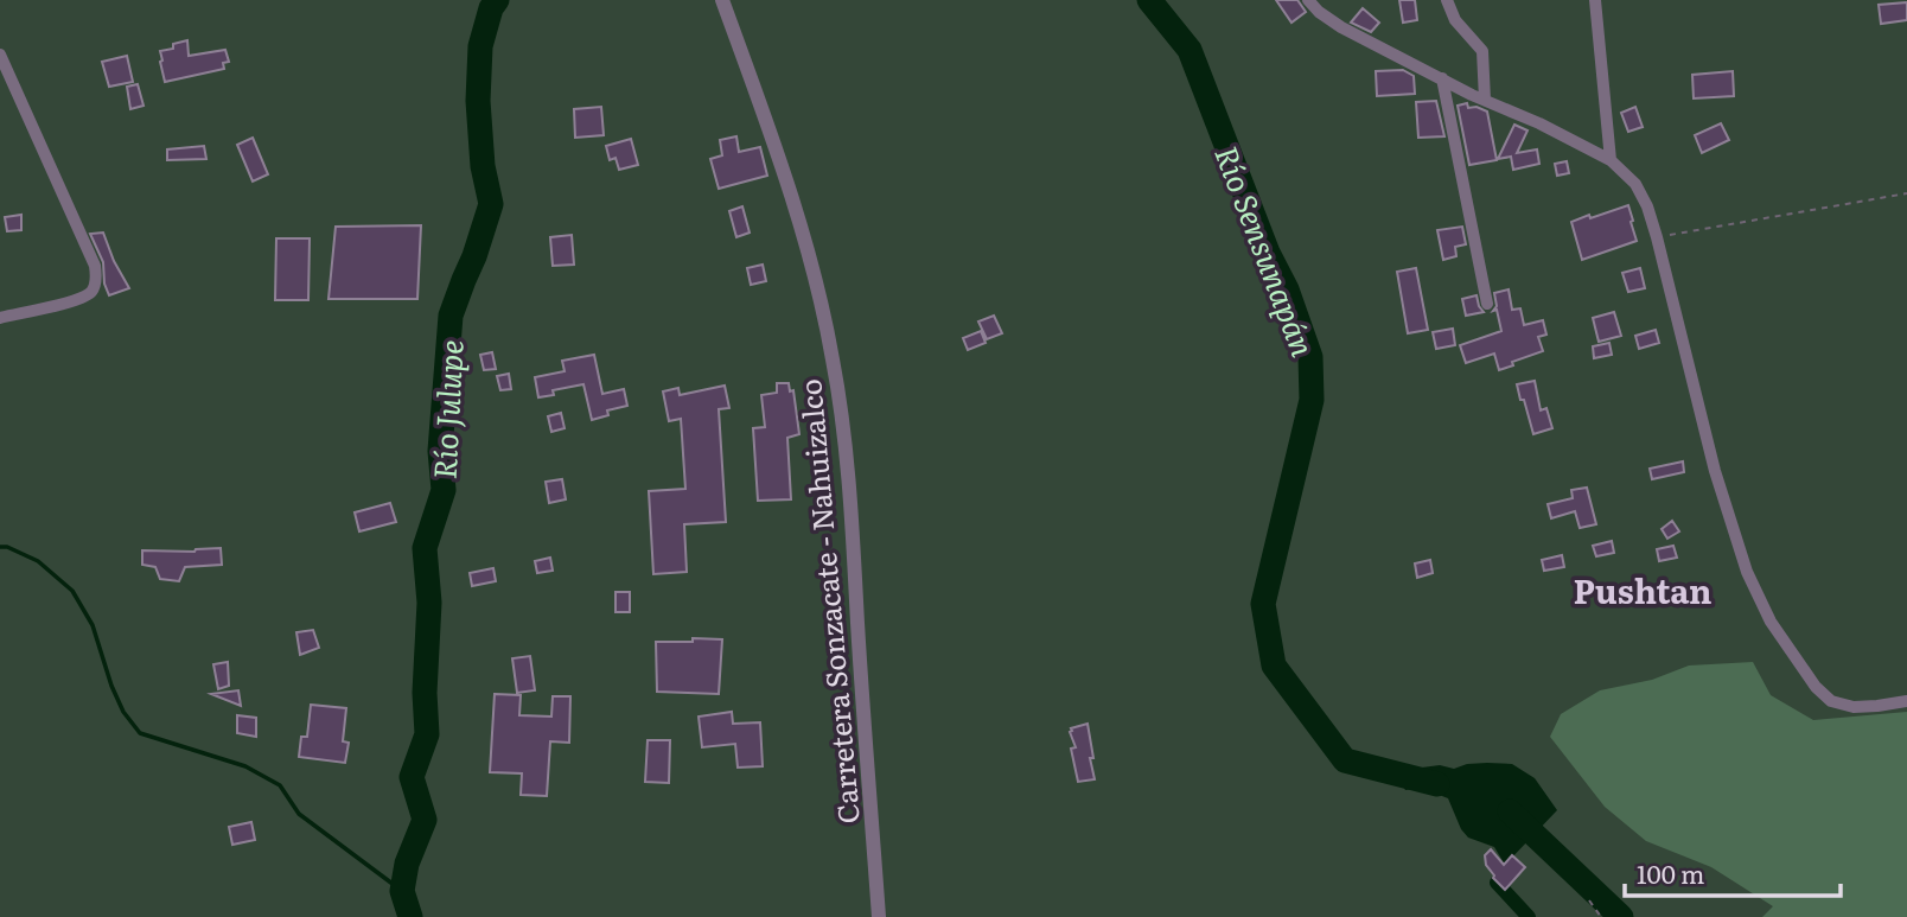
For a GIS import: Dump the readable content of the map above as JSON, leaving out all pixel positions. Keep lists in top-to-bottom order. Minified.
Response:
{"streets":{"street":["Carretera Sonzacate - Nahuizalco"]},"districts":["Pushtan"],"water":["Río Sensunapán","Río Julupe"],"scale_bar":"100 m"}
